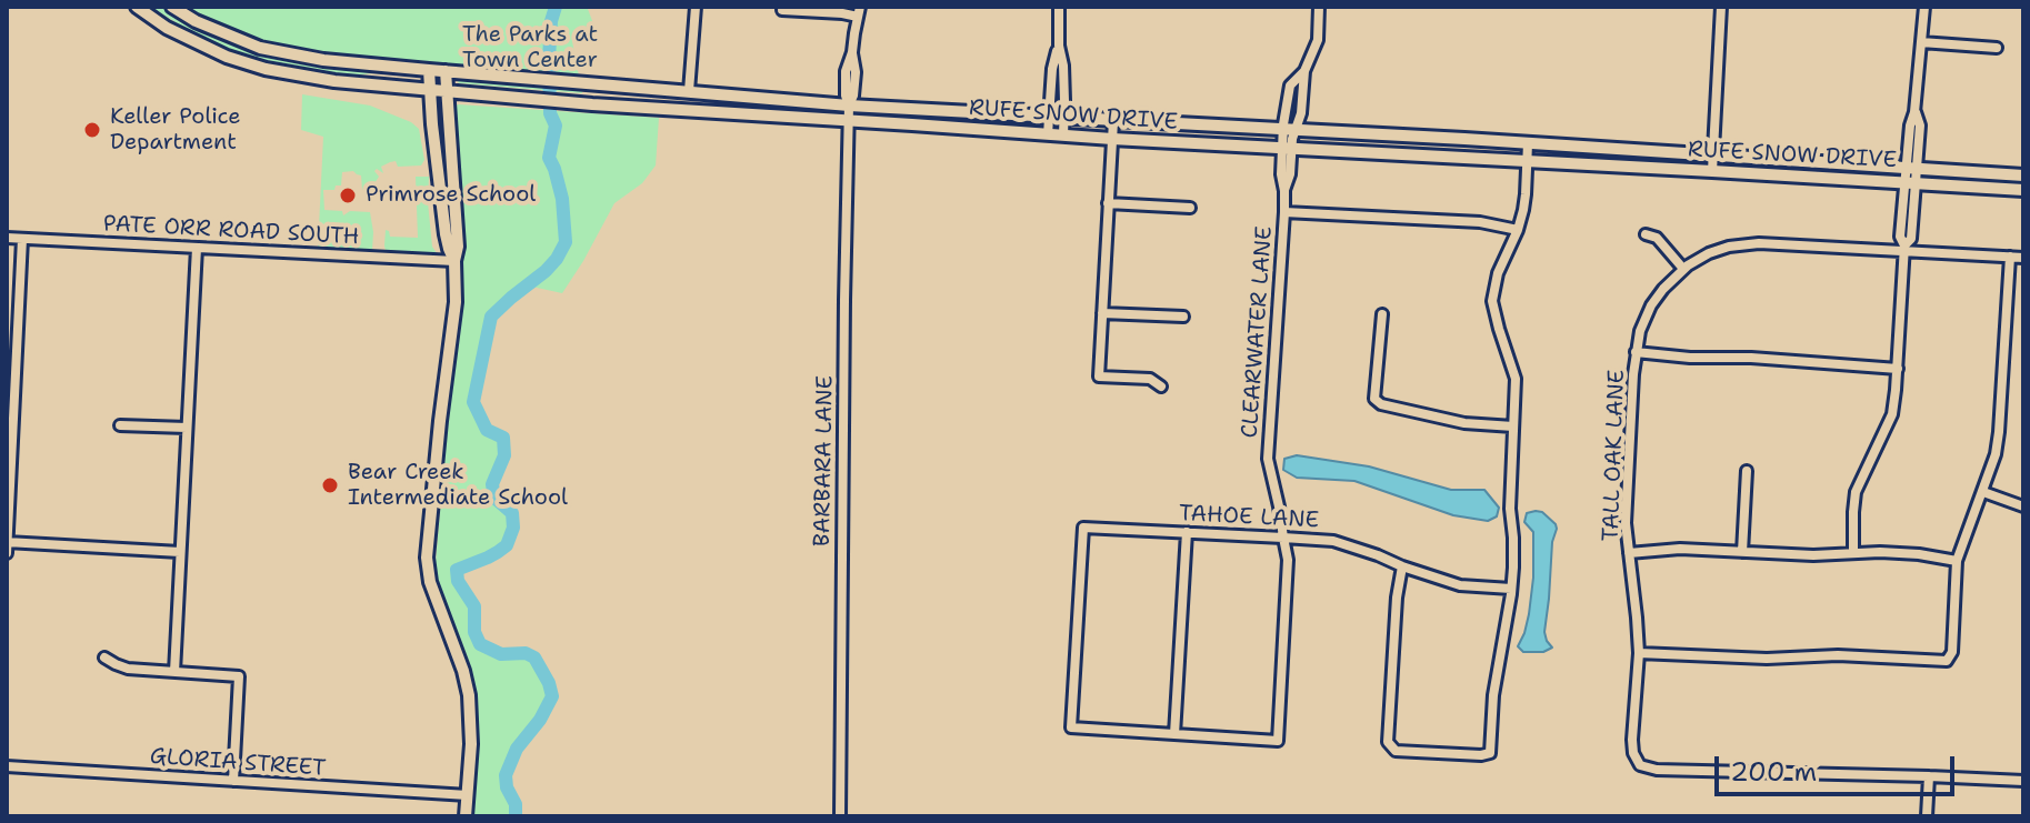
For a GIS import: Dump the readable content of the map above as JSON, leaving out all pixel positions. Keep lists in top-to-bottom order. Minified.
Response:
{"streets":{"main road":["RUFE SNOW DRIVE"],"street":["PATE ORR ROAD SOUTH","CLEARWATER LANE","TALL OAK LANE","BARBARA LANE","TAHOE LANE","GLORIA STREET"]},"crossings":[["RUFE SNOW DRIVE","CLEARWATER LANE"],["RUFE SNOW DRIVE","BARBARA LANE"],["CLEARWATER LANE","TAHOE LANE"]],"parks":["The Parks at Town Center"],"places":["Keller Police Department","Primrose School","Bear Creek Intermediate School"],"scale_bar":"200 m"}
